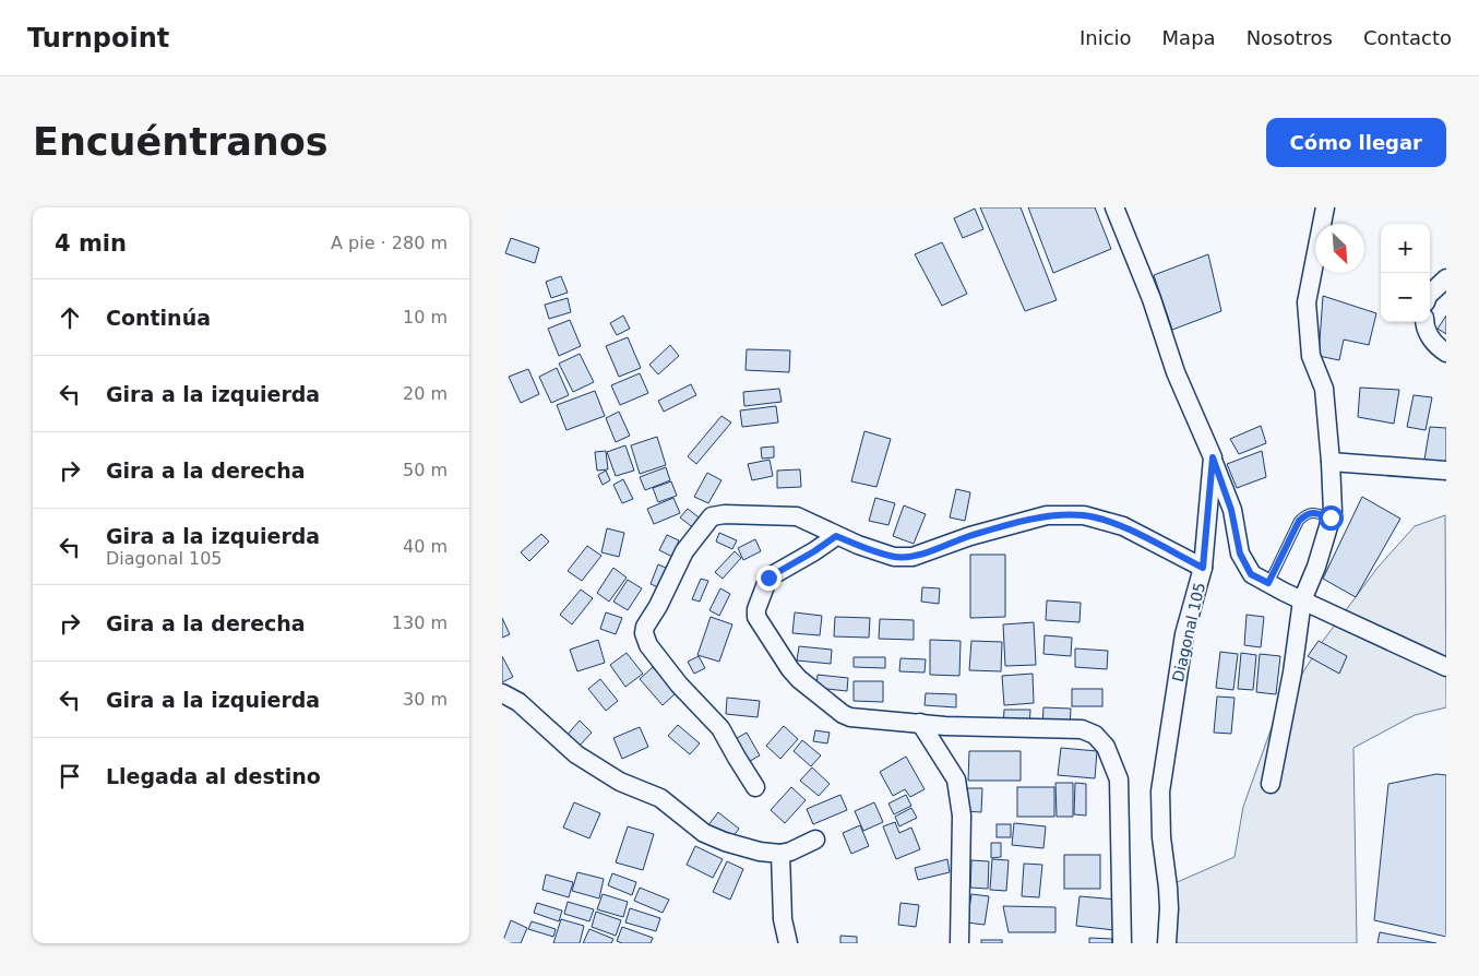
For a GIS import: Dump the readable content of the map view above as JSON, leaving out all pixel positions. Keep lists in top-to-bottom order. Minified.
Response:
{"streets":{"street":["Diagonal 105"]},"north":"bottom right","page":{"header":"Turnpoint","nav":["Inicio","Mapa","Nosotros","Contacto"],"buttons":"Cómo llegar","title":"Encuéntranos","heading":["4 min","A pie · 280 m"],"map_buttons":["+","−"],"list":[["Continúa","10 m"],["Gira a la izquierda","20 m"],["Gira a la derecha","50 m"],["Gira a la izquierda","Diagonal 105","40 m"],["Gira a la derecha","130 m"],["Gira a la izquierda","30 m"],"Llegada al destino"]}}
